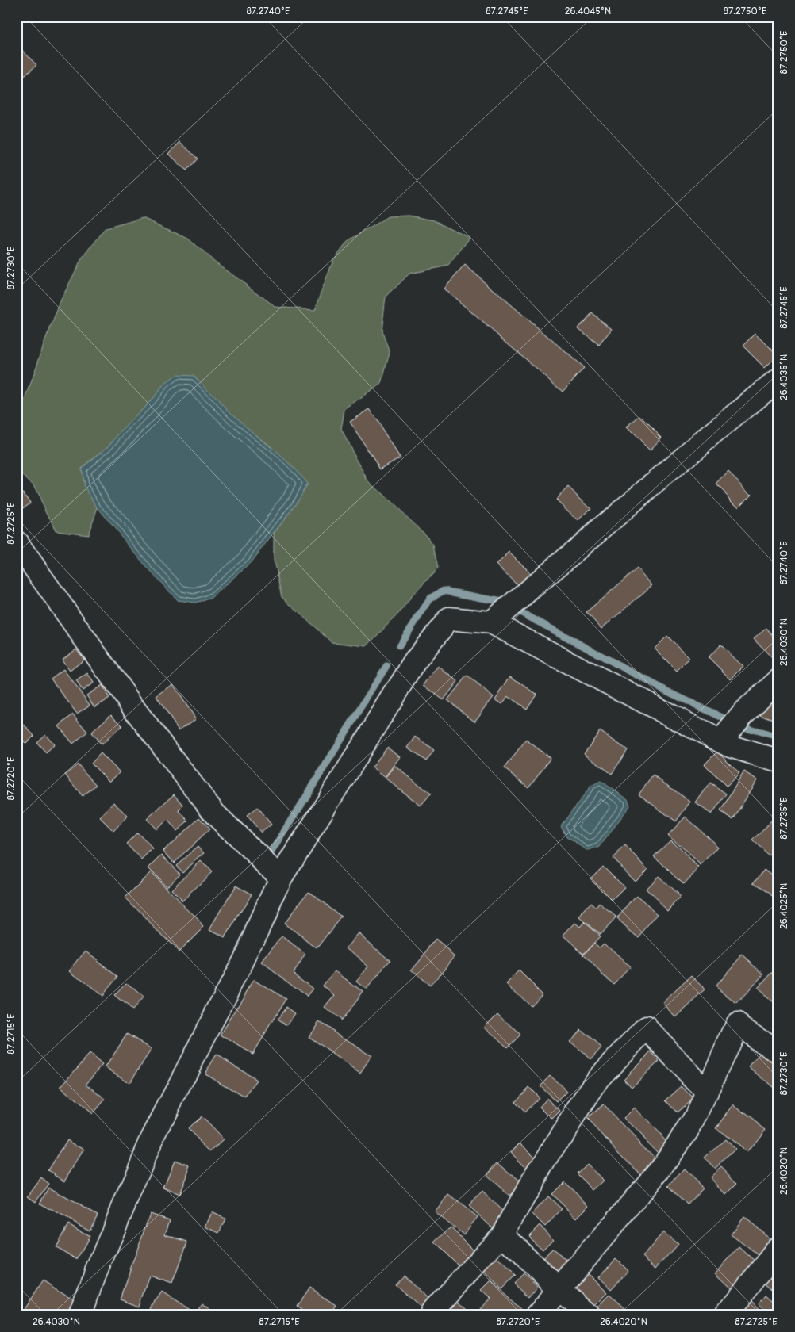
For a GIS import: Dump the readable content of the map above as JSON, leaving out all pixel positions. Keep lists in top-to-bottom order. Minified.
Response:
{"coordinates":["87.2740°E","87.2745°E","26.4045°N","87.2750°E","87.2730°E","26.4035°N","87.2725°E","26.4030°N","87.2720°E","87.2735°E","26.4025°N","87.2715°E","26.4020°N"]}
